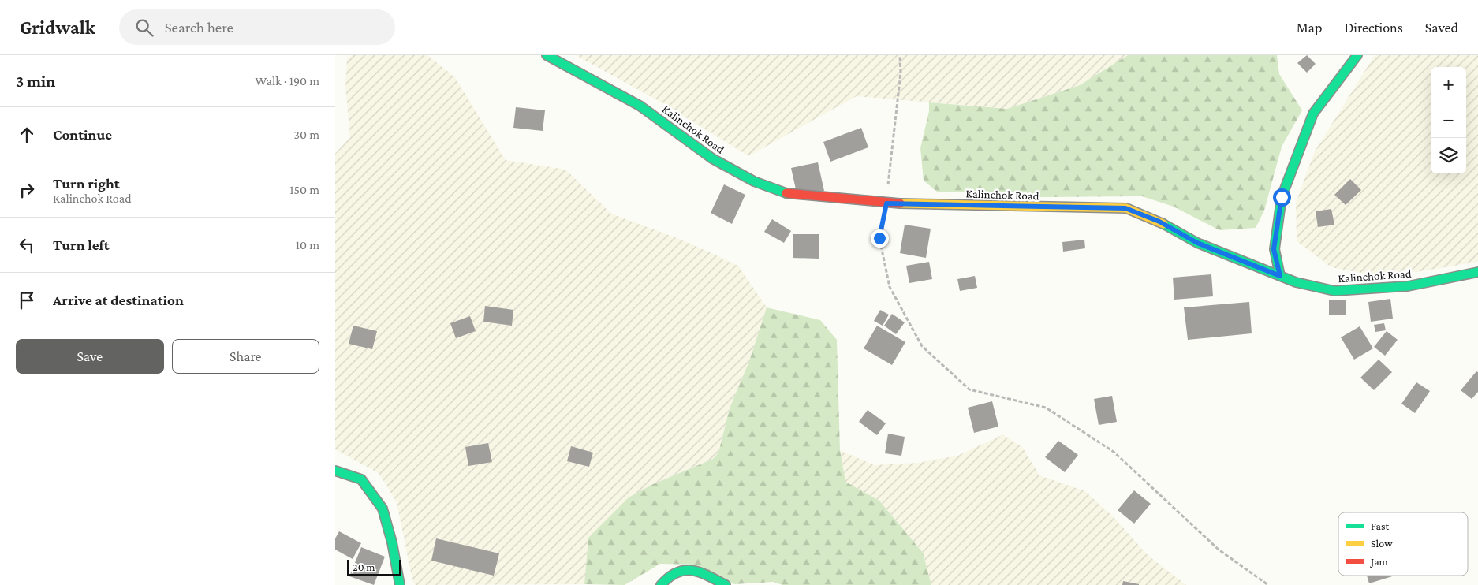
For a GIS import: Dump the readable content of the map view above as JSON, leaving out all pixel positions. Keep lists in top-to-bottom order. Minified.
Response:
{"streets":{"street":["Kalinchok Road"]},"legend":["Fast","Slow","Jam"],"scale_bar":"20 m","page":{"header":"Gridwalk","search":"Search here","nav":["Map","Directions","Saved"],"heading":["3 min","Walk · 190 m"],"map_buttons":["+","−"],"list":[["Continue","30 m"],["Turn right","Kalinchok Road","150 m"],["Turn left","10 m"],"Arrive at destination"],"buttons":["Save","Share"],"scale":"20 m"}}
